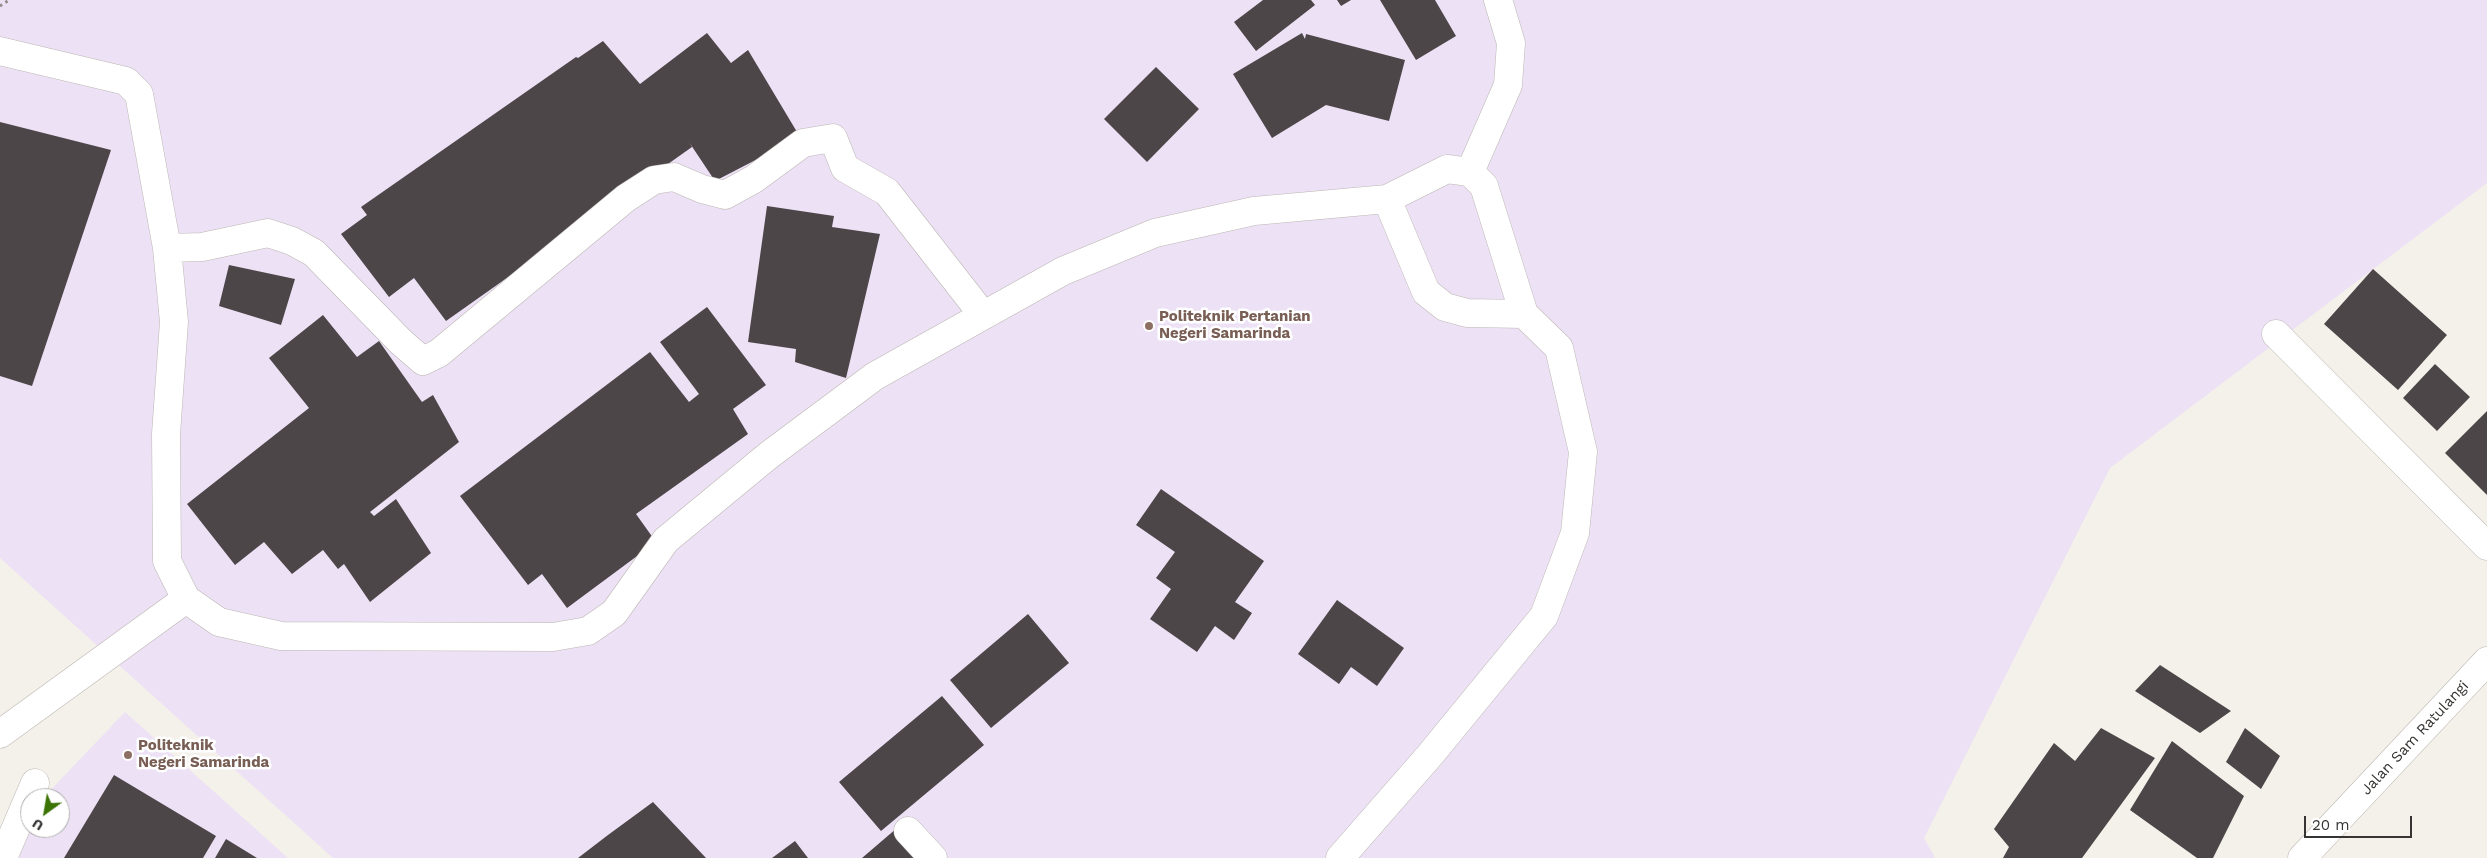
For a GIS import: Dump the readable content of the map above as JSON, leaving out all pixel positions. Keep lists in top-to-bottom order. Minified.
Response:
{"streets":{"street":["Jalan Sam Ratulangi"]},"places":["Politeknik Pertanian Negeri Samarinda","Politeknik Negeri Samarinda"],"scale_bar":"20 m","north":"bottom left"}
